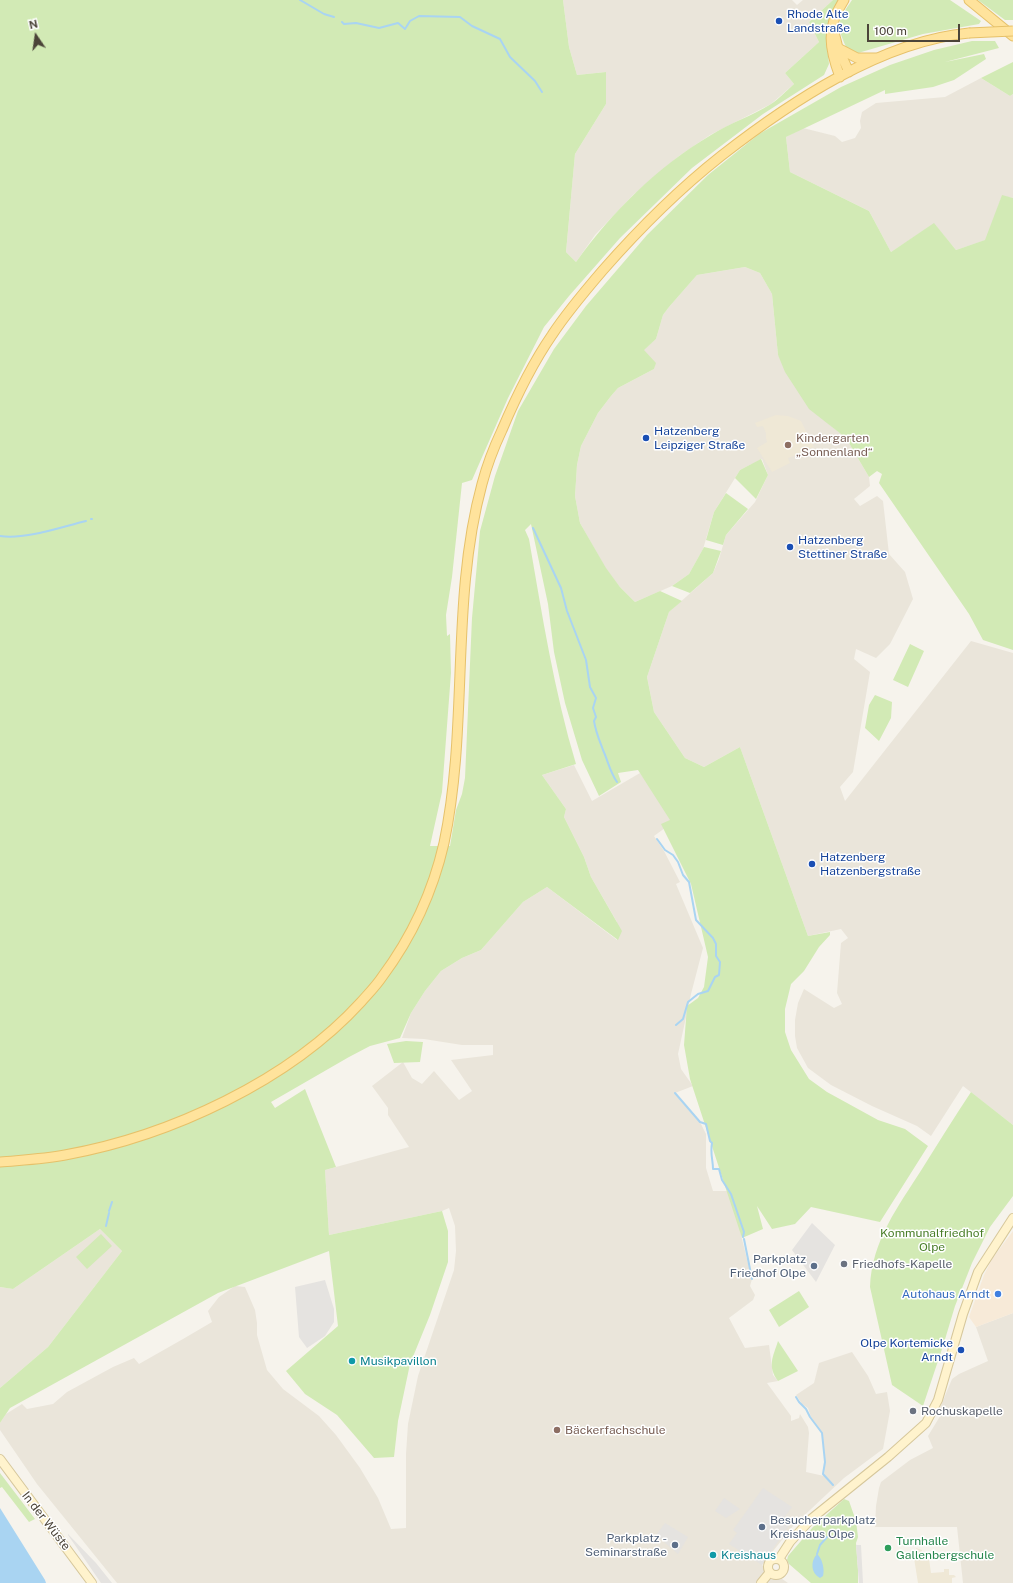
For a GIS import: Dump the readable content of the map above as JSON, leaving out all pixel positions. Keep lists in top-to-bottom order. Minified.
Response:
{"streets":{"street":["In der Wüste"]},"parks":["Kommunalfriedhof Olpe"],"places":["Rhode Alte Landstraße","Hatzenberg Leipziger Straße","Kindergarten „Sonnenland“","Hatzenberg Stettiner Straße","Hatzenberg Hatzenbergstraße","Friedhofs-Kapelle","Parkplatz Friedhof Olpe","Autohaus Arndt","Olpe Kortemicke Arndt","Musikpavillon","Rochuskapelle","Bäckerfachschule","Besucherparkplatz Kreishaus Olpe","Parkplatz - Seminarstraße","Turnhalle Gallenbergschule","Kreishaus"],"scale_bar":"100 m","north":"top"}
